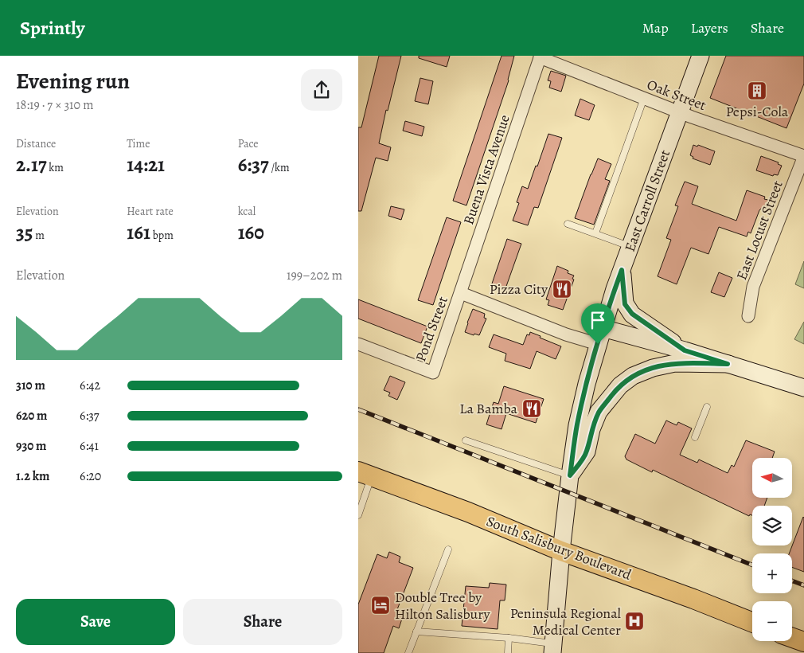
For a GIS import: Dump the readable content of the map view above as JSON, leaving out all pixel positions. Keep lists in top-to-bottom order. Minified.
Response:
{"streets":{"main road":["East Carroll Street","South Salisbury Boulevard"],"street":["Oak Street","Buena Vista Avenue","East Locust Street","Pond Street"]},"crossings":[["Oak Street","Buena Vista Avenue"],["Oak Street","East Carroll Street"],["Oak Street","East Locust Street"],["Buena Vista Avenue","Pond Street"],["East Carroll Street","Pond Street"],["East Carroll Street","South Salisbury Boulevard"]],"places":{"building":["Pepsi-Cola"],"restaurant":["Pizza City","La Bamba"],"hotel":["Double Tree by Hilton Salisbury"],"hospital":["Peninsula Regional Medical Center"]},"north":"left","page":{"header":"Sprintly","nav":["Map","Layers","Share"],"heading":["Evening run","18:19 · 7 × 310 m"],"stats":[["Distance","2.17 km"],["Time","14:21"],["Pace","6:37 /km"],["Elevation","35 m"],["Heart rate","161 bpm"],["kcal","160"]],"chart":["Elevation","199–202 m"],"list":[{"name":"310 m","note":"6:42"},{"name":"620 m","note":"6:37"},{"name":"930 m","note":"6:41"},{"name":"1.2 km","note":"6:20"}],"map_buttons":["+","−"],"buttons":["Save","Share"]}}
